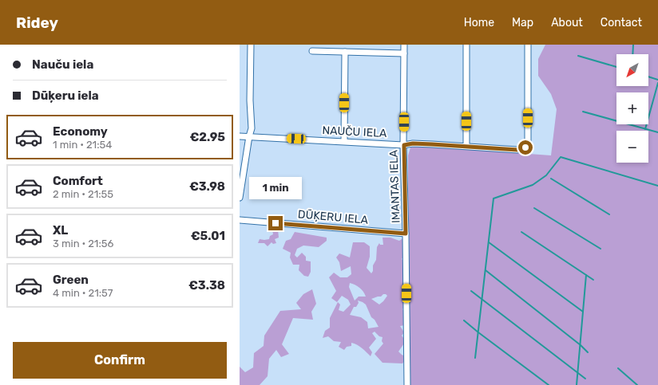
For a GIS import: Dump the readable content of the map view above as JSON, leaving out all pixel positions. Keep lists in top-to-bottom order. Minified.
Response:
{"streets":{"street":["NAUČU IELA","IMANTAS IELA","DŪĶERU IELA"]},"crossings":[["NAUČU IELA","IMANTAS IELA"],["IMANTAS IELA","DŪĶERU IELA"]],"north":"bottom left","page":{"header":"Ridey","nav":["Home","Map","About","Contact"],"banner":["Nauču iela","Dūķeru iela"],"map_buttons":["+","−"],"list":[{"name":"Economy","note":"1 min · 21:54","value":"€2.95"},{"name":"Comfort","note":"2 min · 21:55","value":"€3.98"},{"name":"XL","note":"3 min · 21:56","value":"€5.01"},{"name":"Green","note":"4 min · 21:57","value":"€3.38"}],"bubble":"1 min","buttons":"Confirm"}}
